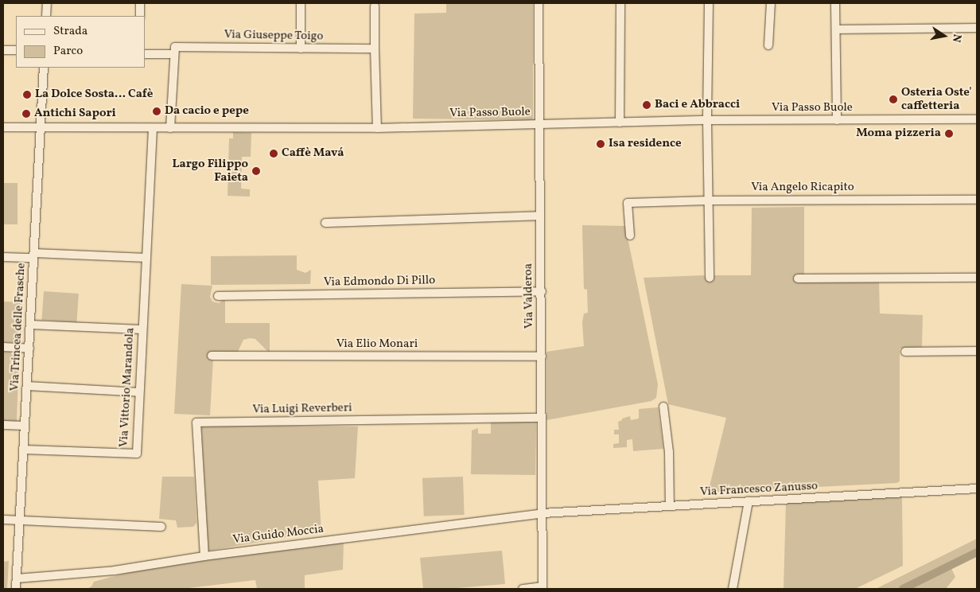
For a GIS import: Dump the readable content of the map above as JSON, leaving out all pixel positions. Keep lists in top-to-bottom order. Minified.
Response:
{"streets":{"street":["Via Giuseppe Toigo","Via Passo Buole","Via Angelo Ricapito","Via Edmondo Di Pillo","Via Valderoa","Via Trincea delle Frasche","Via Elio Monari","Via Vittorio Marandola","Via Luigi Reverberi","Via Francesco Zanusso","Via Guido Moccia"]},"crossings":[["Via Giuseppe Toigo","Via Passo Buole"],["Via Passo Buole","Via Valderoa"],["Via Passo Buole","Via Trincea delle Frasche"],["Via Passo Buole","Via Vittorio Marandola"],["Via Edmondo Di Pillo","Via Valderoa"],["Via Valderoa","Via Elio Monari"],["Via Valderoa","Via Luigi Reverberi"],["Via Valderoa","Via Francesco Zanusso"],["Via Valderoa","Via Guido Moccia"],["Via Trincea delle Frasche","Via Vittorio Marandola"],["Via Trincea delle Frasche","Via Guido Moccia"],["Via Luigi Reverberi","Via Guido Moccia"],["Via Francesco Zanusso","Via Guido Moccia"]],"places":["La Dolce Sosta... Cafè","Osteria Oste' caffetteria","Baci e Abbracci","Da cacio e pepe","Antichi Sapori","Moma pizzeria","Isa residence","Caffè Mavá","Largo Filippo Faieta"],"legend":["Strada","Parco"],"north":"right"}
